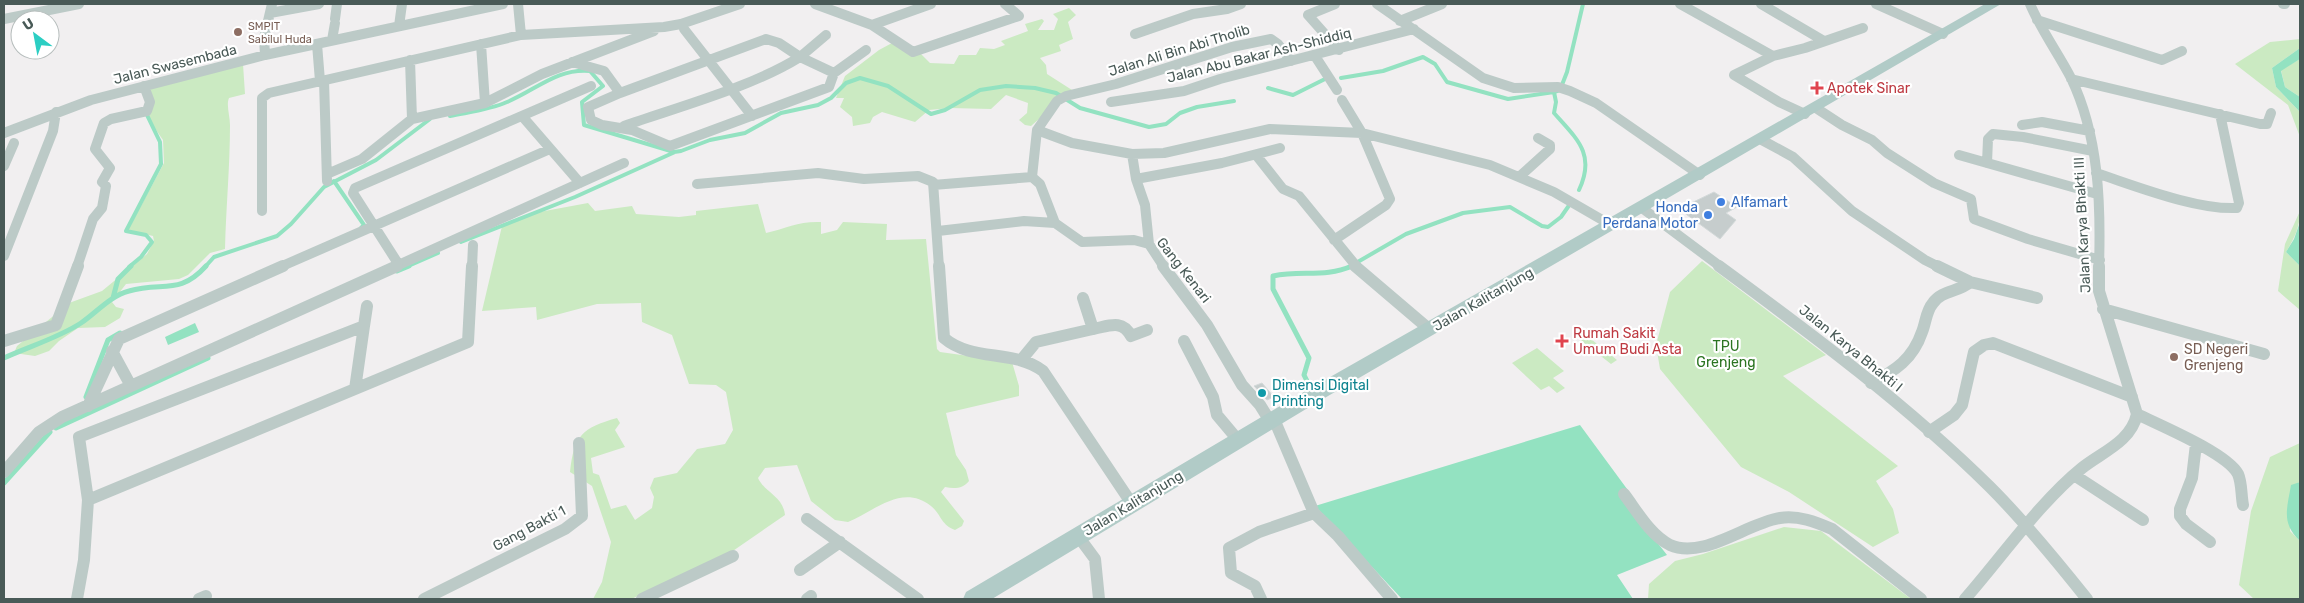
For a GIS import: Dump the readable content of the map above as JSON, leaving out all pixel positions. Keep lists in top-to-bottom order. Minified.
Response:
{"streets":{"main road":["Jalan Kalitanjung"],"street":["Jalan Ali Bin Abi Tholib","Jalan Abu Bakar Ash-Shiddiq","Jalan Swasembada","Jalan Karya Bhakti III","Gang Kenari","Jalan Karya Bhakti I","Gang Bakti 1"]},"crossings":[["Jalan Ali Bin Abi Tholib","Jalan Abu Bakar Ash-Shiddiq"],["Gang Kenari","Jalan Kalitanjung"],["Jalan Kalitanjung","Jalan Karya Bhakti I"]],"parks":["TPU Grenjeng"],"places":{"other":["SMPIT Sabilul Huda","Alfamart","Honda Perdana Motor","SD Negeri Grenjeng","Dimensi Digital Printing"],"health":["Apotek Sinar","Rumah Sakit Umum Budi Asta"]},"north":"top left"}
